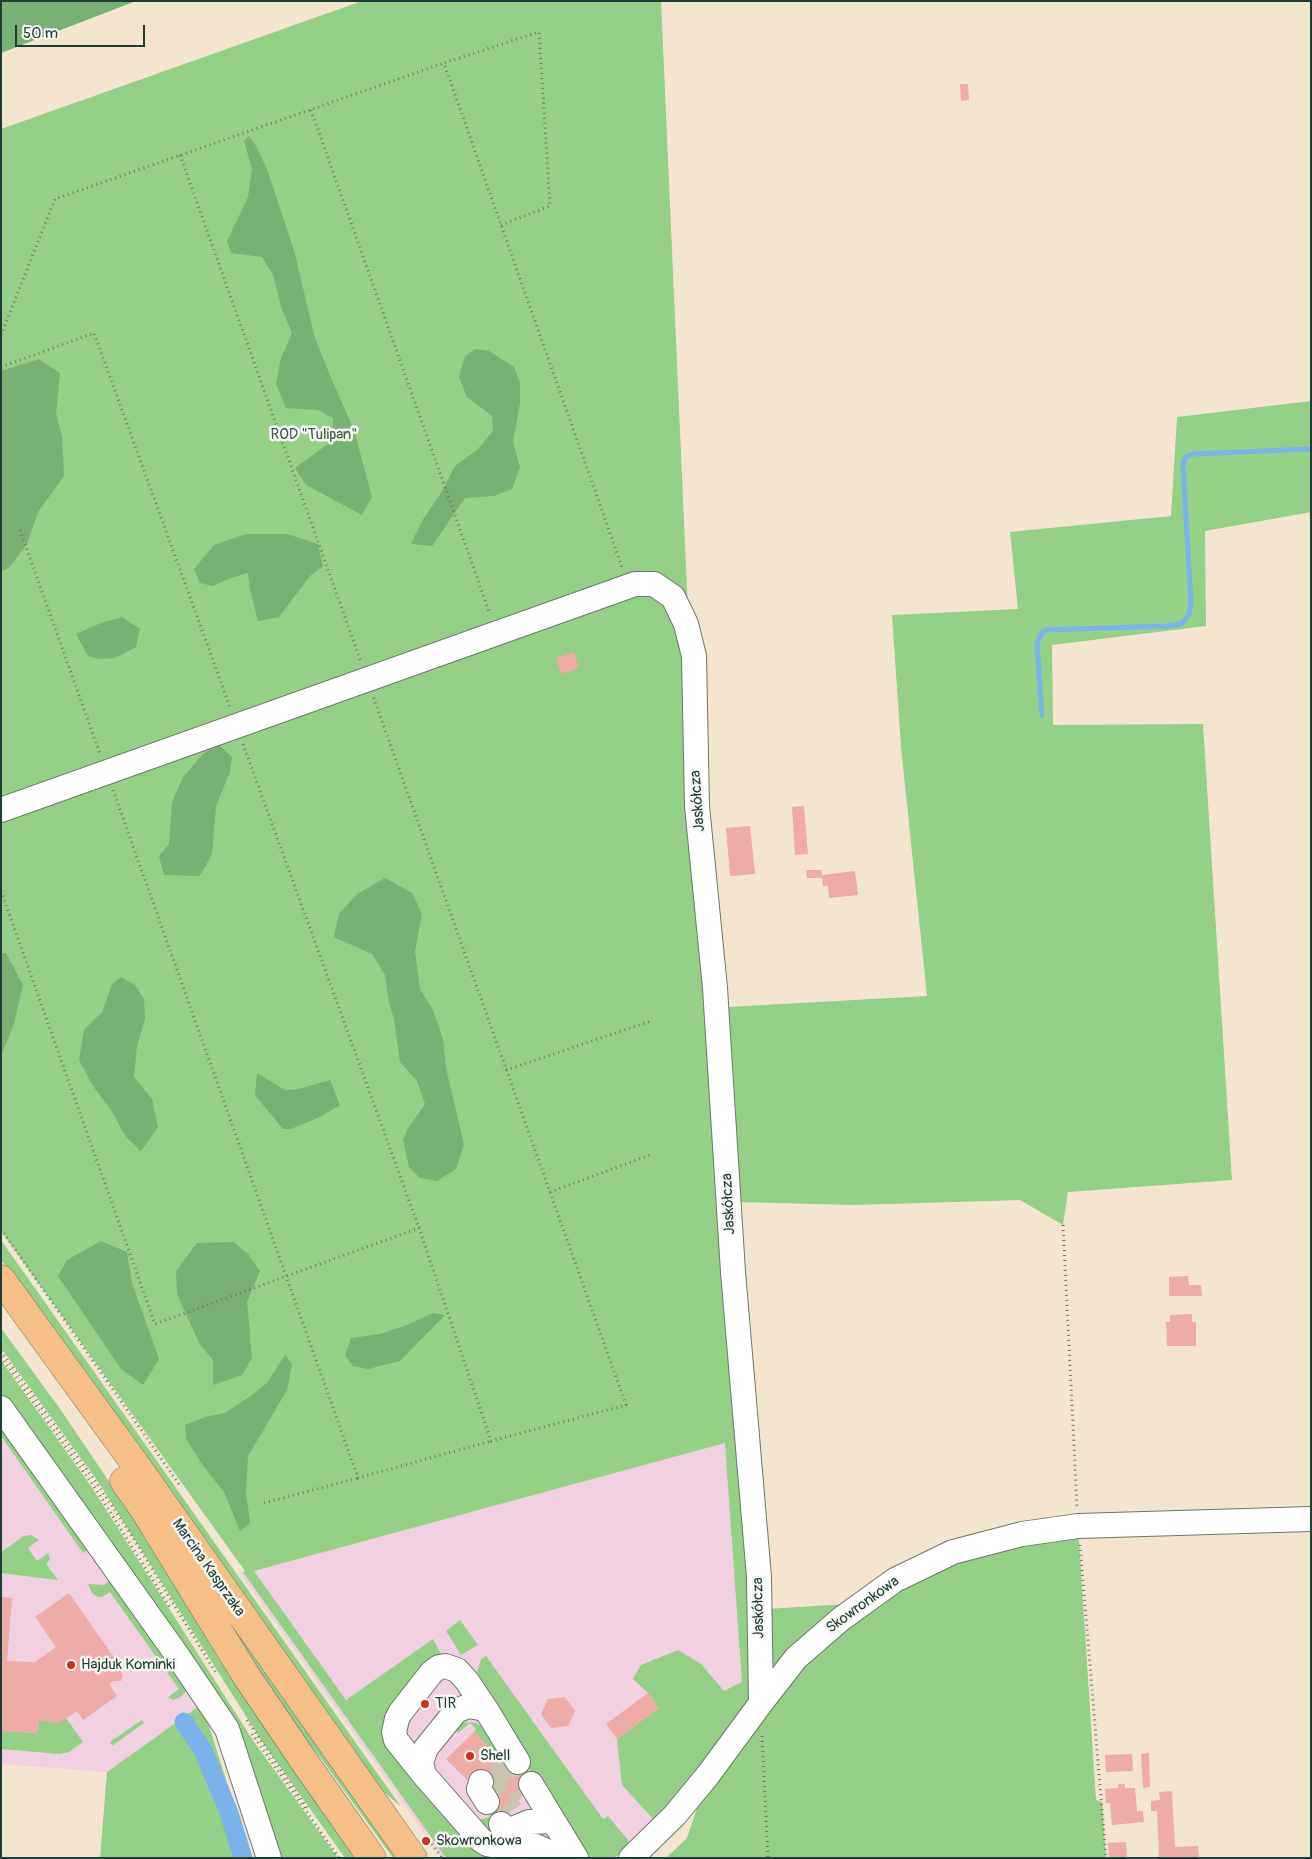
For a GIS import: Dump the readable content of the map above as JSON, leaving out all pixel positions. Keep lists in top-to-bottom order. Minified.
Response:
{"streets":{"main road":["Marcina Kasprzaka"],"street":["Jaskółcza","Skowronkowa"]},"crossings":[["Jaskółcza","Skowronkowa"]],"parks":["ROD \"Tulipan\""],"places":["Hajduk Kominki","TIR","Shell","Skowronkowa"],"scale_bar":"50 m"}
